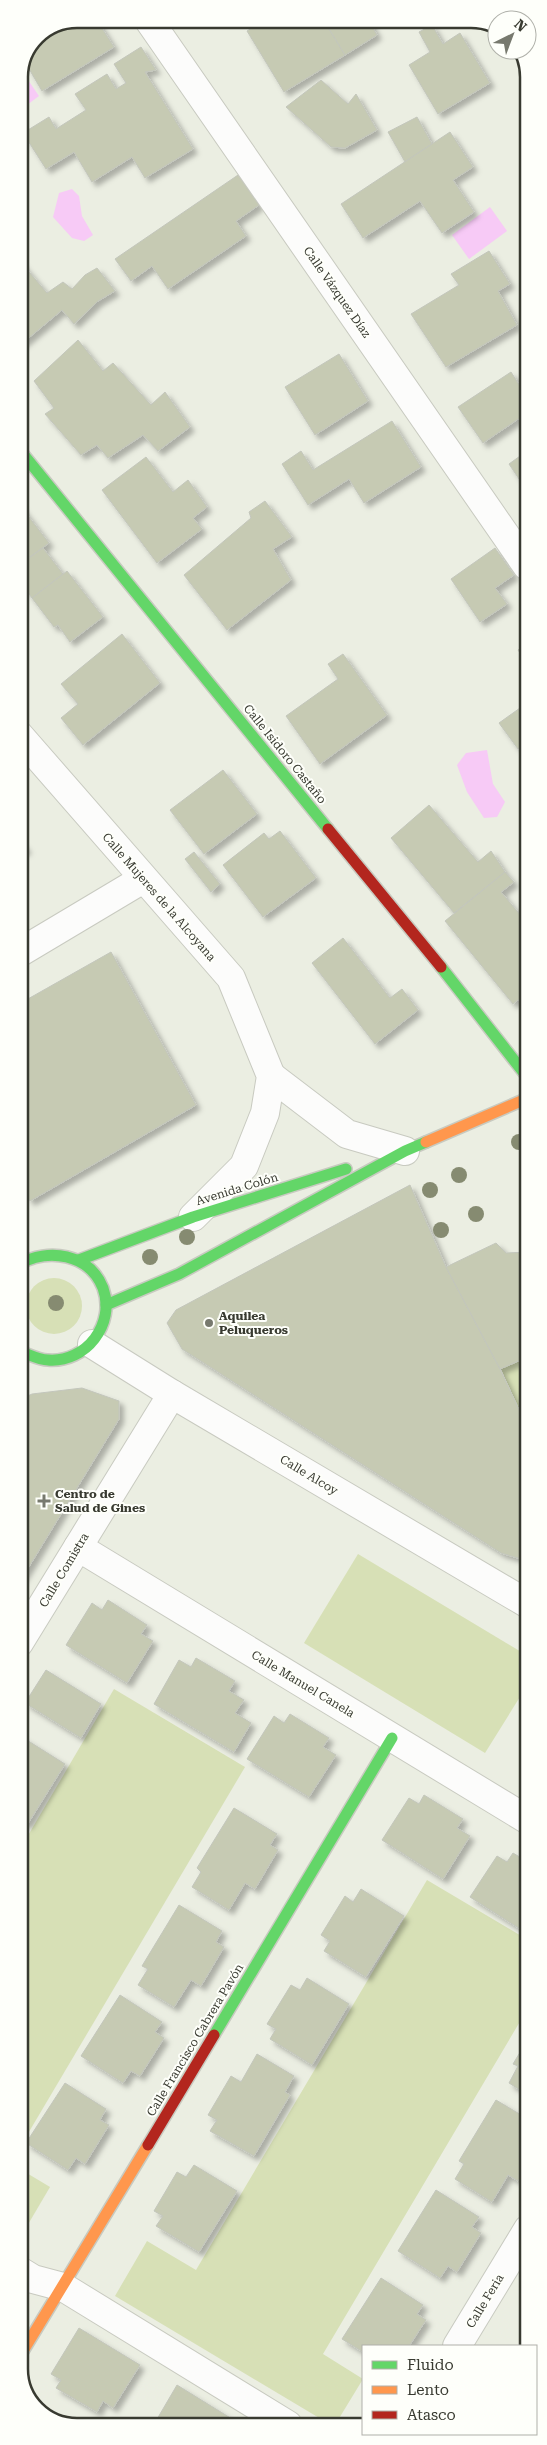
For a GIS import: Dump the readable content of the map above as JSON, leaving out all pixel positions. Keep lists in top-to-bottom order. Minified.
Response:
{"streets":{"street":["Calle Vázquez Díaz","Calle Isidoro Castaño","Calle Mujeres de la Alcoyana","Avenida Colón","Calle Alcoy","Calle Comistra","Calle Manuel Canela","Calle Francisco Cabrera Pavón","Calle Feria"]},"crossings":[["Calle Alcoy","Calle Comistra"],["Calle Comistra","Calle Manuel Canela"],["Calle Manuel Canela","Calle Francisco Cabrera Pavón"]],"places":{"other":["Aquilea Peluqueros"],"health":["Centro de Salud de Gines"]},"legend":["Fluido","Lento","Atasco"],"north":"top right"}
